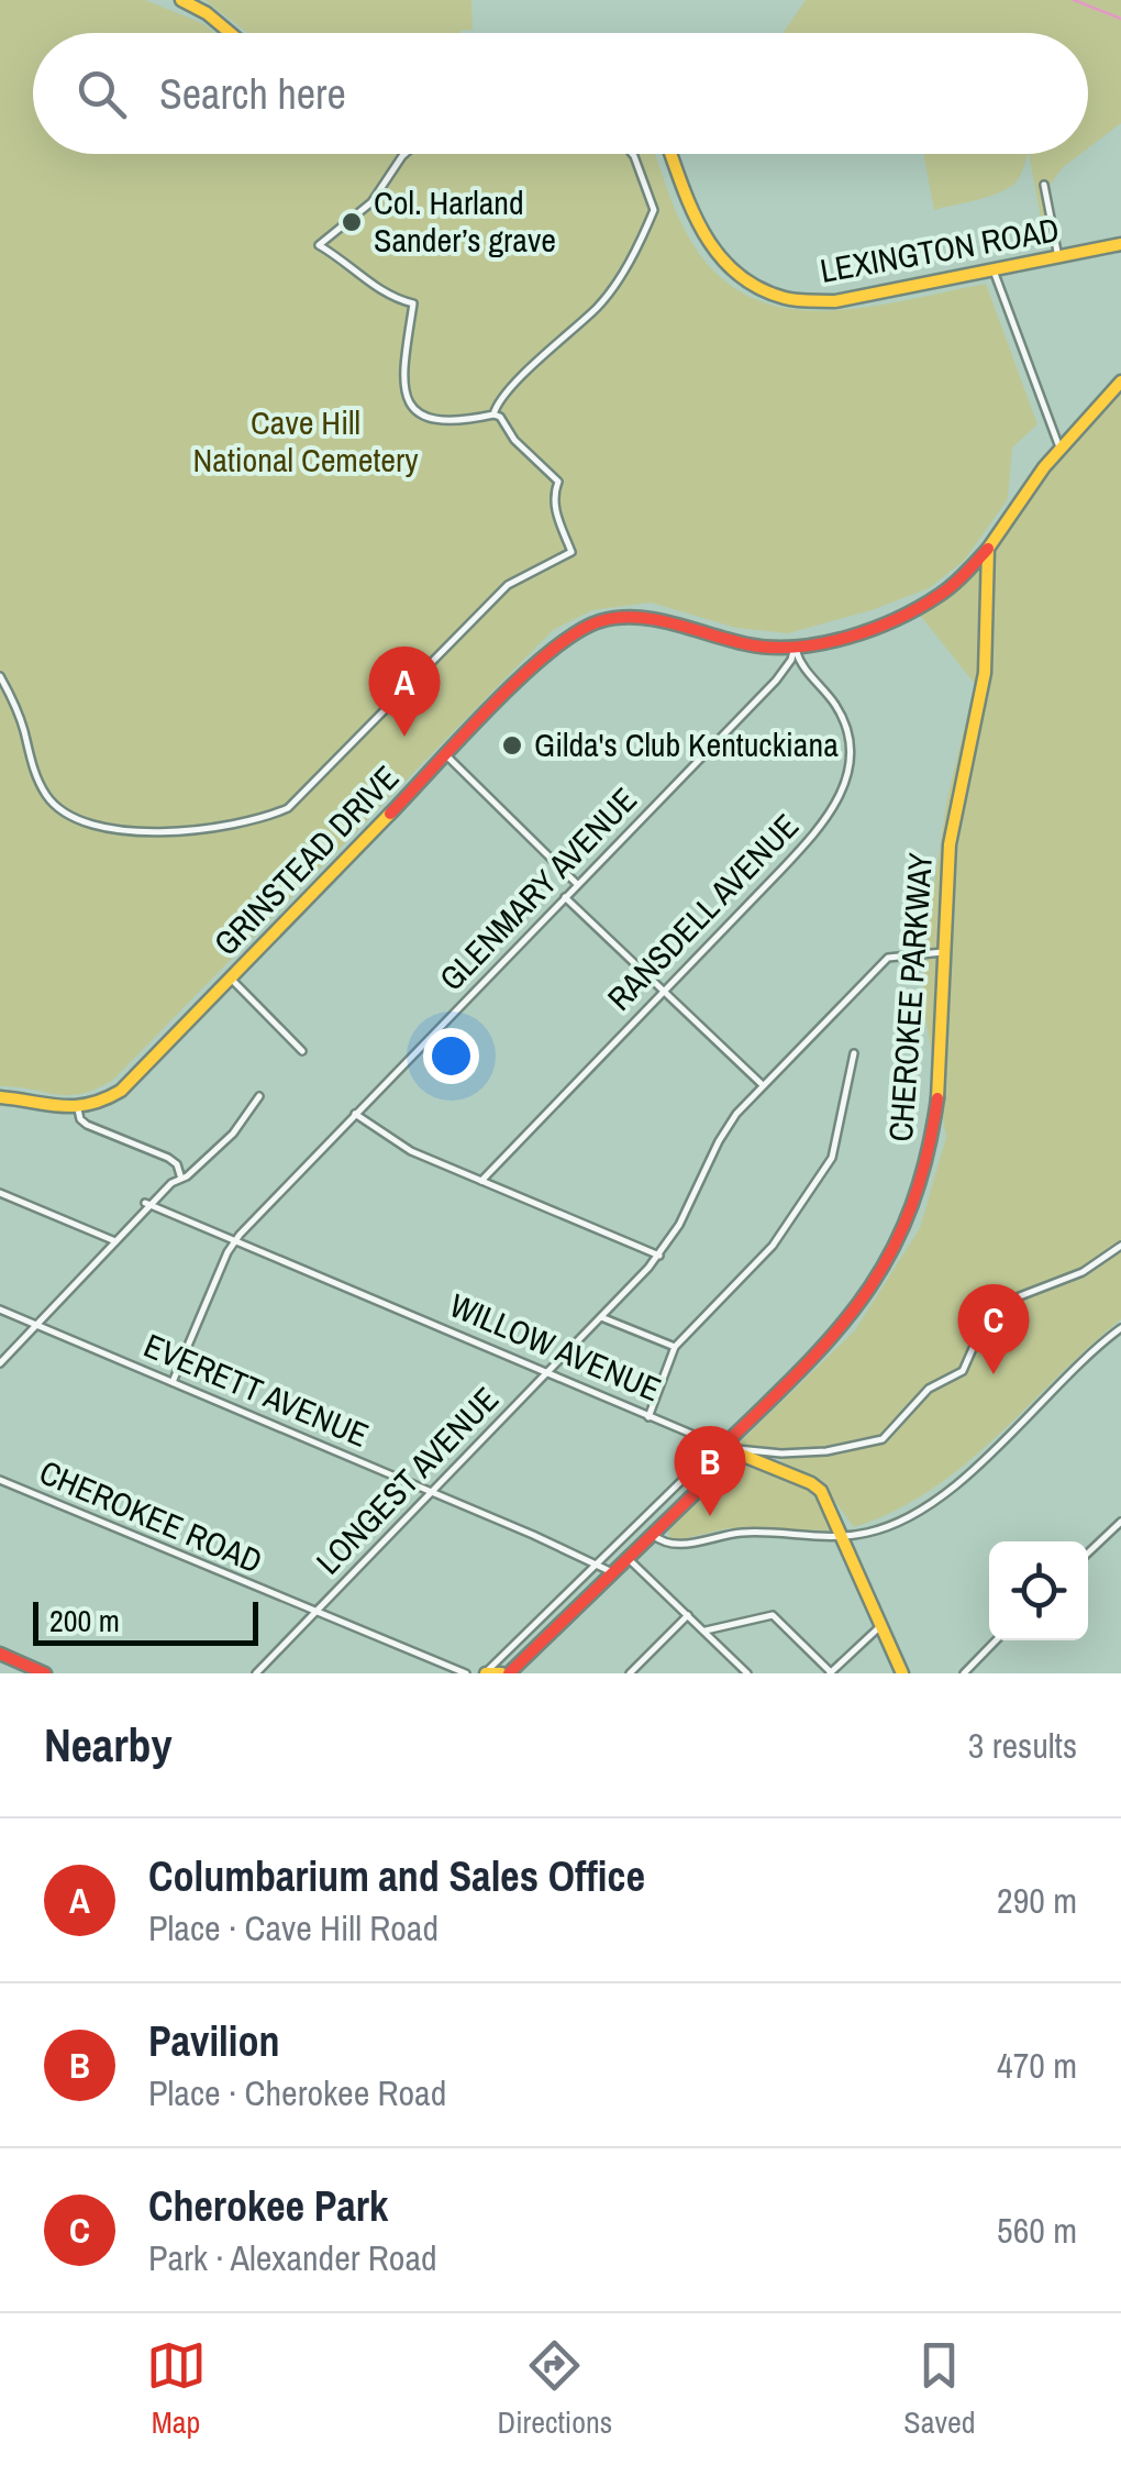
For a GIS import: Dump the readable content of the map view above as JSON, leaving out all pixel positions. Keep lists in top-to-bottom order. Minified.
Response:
{"streets":{"main road":["LEXINGTON ROAD","GRINSTEAD DRIVE","CHEROKEE PARKWAY","WILLOW AVENUE"],"street":["GLENMARY AVENUE","RANSDELL AVENUE","EVERETT AVENUE","LONGEST AVENUE","CHEROKEE ROAD"]},"crossings":[["GRINSTEAD DRIVE","GLENMARY AVENUE"],["GRINSTEAD DRIVE","RANSDELL AVENUE"],["GRINSTEAD DRIVE","CHEROKEE PARKWAY"],["GLENMARY AVENUE","RANSDELL AVENUE"],["GLENMARY AVENUE","WILLOW AVENUE"],["GLENMARY AVENUE","EVERETT AVENUE"],["CHEROKEE PARKWAY","WILLOW AVENUE"],["CHEROKEE PARKWAY","EVERETT AVENUE"],["CHEROKEE PARKWAY","LONGEST AVENUE"],["WILLOW AVENUE","LONGEST AVENUE"],["EVERETT AVENUE","LONGEST AVENUE"],["LONGEST AVENUE","CHEROKEE ROAD"]],"parks":["Cave Hill National Cemetery"],"places":["Col. Harland Sander’s grave","Gilda's Club Kentuckiana"],"scale_bar":"200 m","page":{"search":"Search here","pins":["A","C","B"],"scale":"200 m","heading":["Nearby","3 results"],"list":[{"mark":"A","name":"Columbarium and Sales Office","note":"Place · Cave Hill Road","value":"290 m"},{"mark":"B","name":"Pavilion","note":"Place · Cherokee Road","value":"470 m"},{"mark":"C","name":"Cherokee Park","note":"Park · Alexander Road","value":"560 m"}],"nav":["Map","Directions","Saved"]}}
